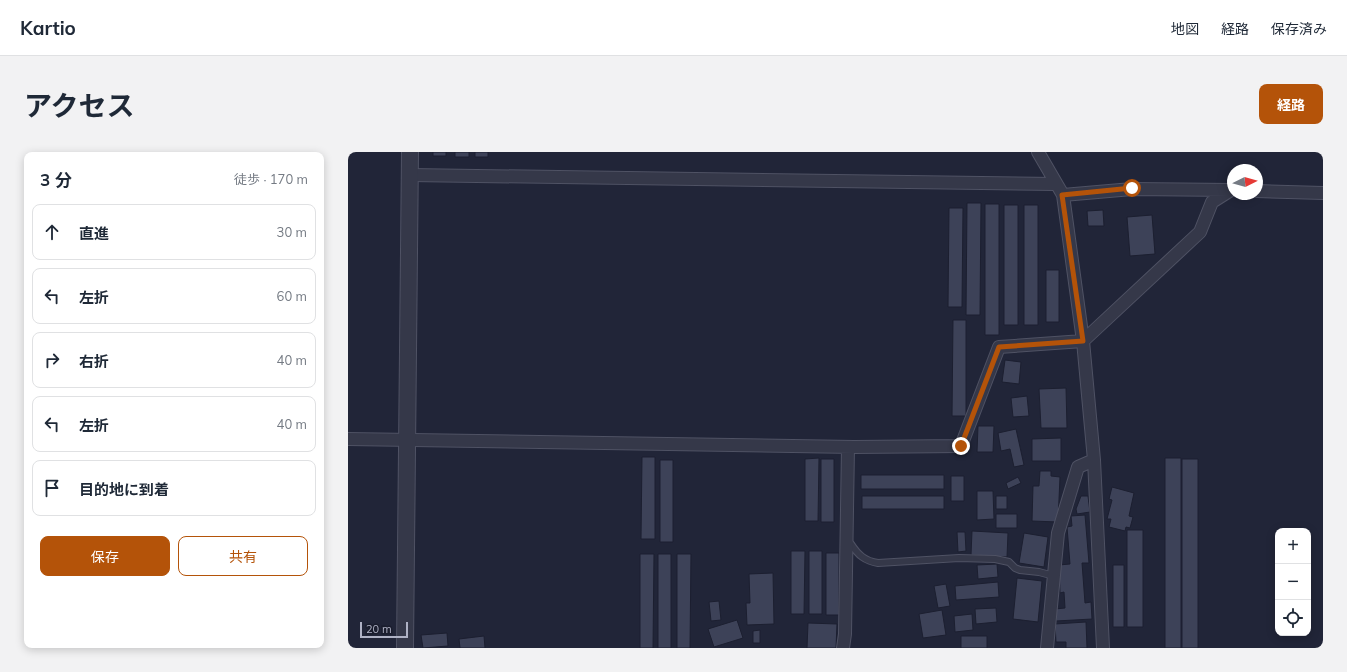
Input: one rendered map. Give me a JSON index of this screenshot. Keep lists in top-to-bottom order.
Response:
{
  "scale_bar": "20 m",
  "north": "right",
  "page": {
    "header": "Kartio",
    "nav": ["地図", "経路", "保存済み"],
    "title": "アクセス",
    "buttons": [
      "経路",
      ["保存", "共有"]
    ],
    "heading": ["3 分", "徒歩 · 170 m"],
    "list": [
      ["直進", "30 m"],
      ["左折", "60 m"],
      ["右折", "40 m"],
      ["左折", "40 m"],
      "目的地に到着"
    ],
    "map_buttons": ["+", "−"],
    "scale": "20 m"
  }
}
